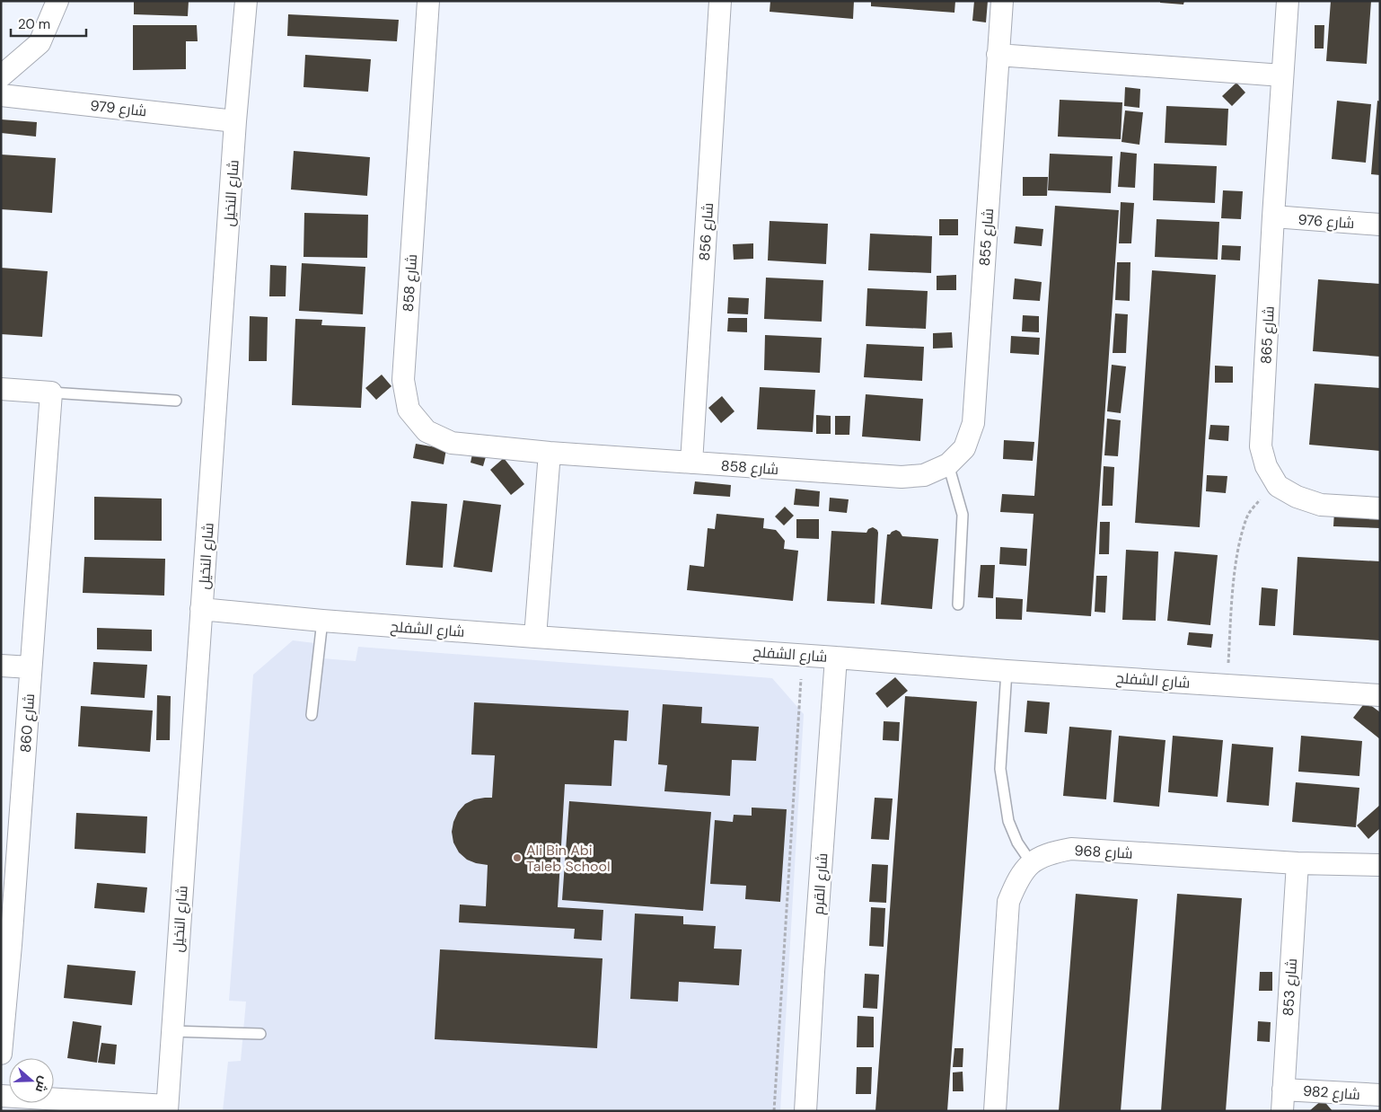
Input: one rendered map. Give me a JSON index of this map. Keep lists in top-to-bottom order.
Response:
{
  "streets": {
    "street": [
      "شارع 979",
      "شارع النخيل",
      "شارع 976",
      "شارع 856",
      "شارع 855",
      "شارع 858",
      "شارع 865",
      "شارع الشفلح",
      "شارع 860",
      "شارع 968",
      "شارع القرم",
      "شارع 853",
      "شارع 982"
    ]
  },
  "crossings": [
    ["شارع 979", "شارع النخيل"],
    ["شارع النخيل", "شارع الشفلح"],
    ["شارع 976", "شارع 865"],
    ["شارع 856", "شارع 858"],
    ["شارع 855", "شارع 858"],
    ["شارع الشفلح", "شارع القرم"],
    ["شارع 968", "شارع 853"],
    ["شارع 853", "شارع 982"]
  ],
  "places": ["Ali Bin Abi Taleb School"],
  "scale_bar": "20 m",
  "north": "right"
}
